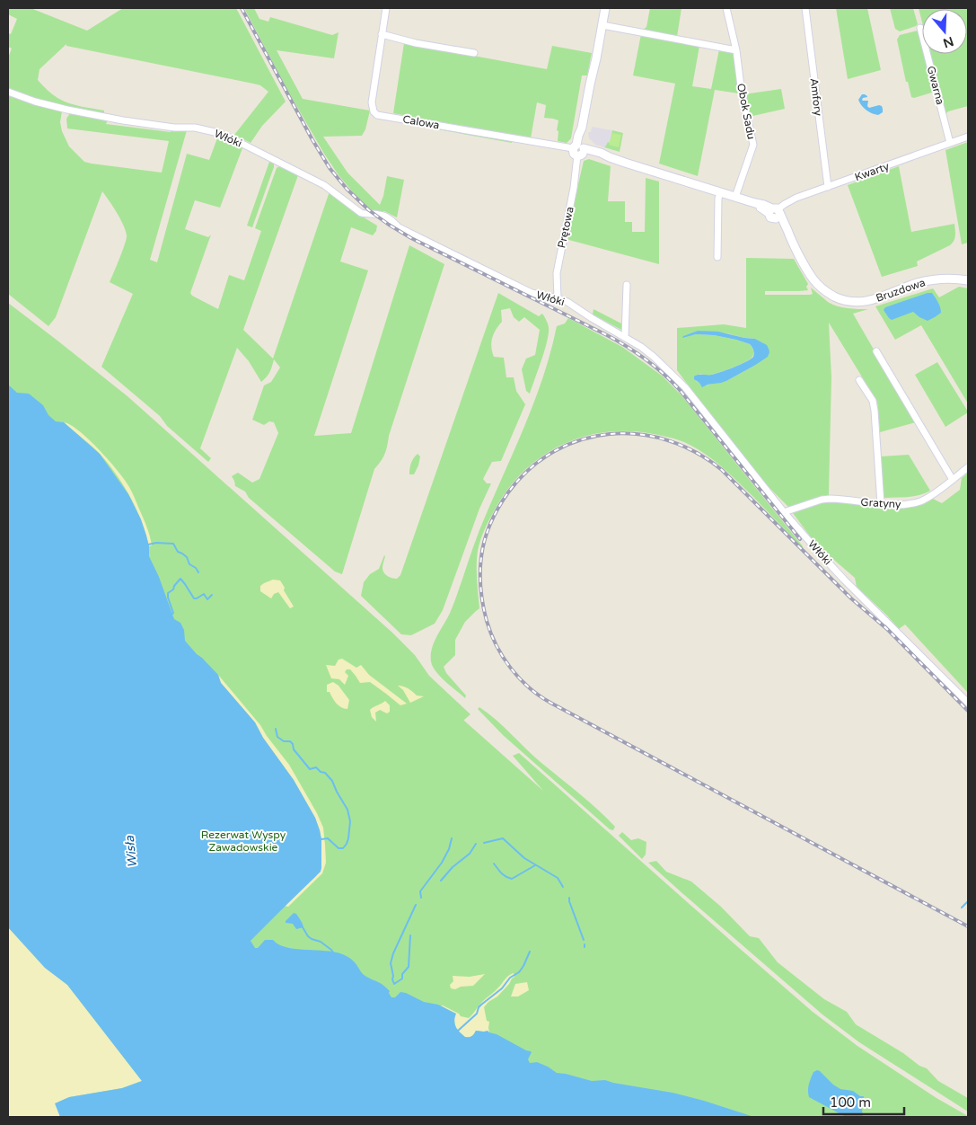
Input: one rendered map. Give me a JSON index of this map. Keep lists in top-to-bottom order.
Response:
{
  "streets": {
    "street": [
      "Gwarna",
      "Amfory",
      "Obok Sadu",
      "Calowa",
      "Włóki",
      "Kwarty",
      "Prętowa",
      "Bruzdowa",
      "Gratyny"
    ]
  },
  "crossings": [
    ["Gwarna", "Kwarty"],
    ["Amfory", "Kwarty"],
    ["Obok Sadu", "Bruzdowa"],
    ["Calowa", "Prętowa"],
    ["Calowa", "Bruzdowa"],
    ["Włóki", "Prętowa"],
    ["Włóki", "Gratyny"],
    ["Kwarty", "Bruzdowa"],
    ["Prętowa", "Bruzdowa"]
  ],
  "water": ["Wisła"],
  "parks": ["Rezerwat Wyspy Zawadowskie"],
  "scale_bar": "100 m",
  "north": "bottom"
}
